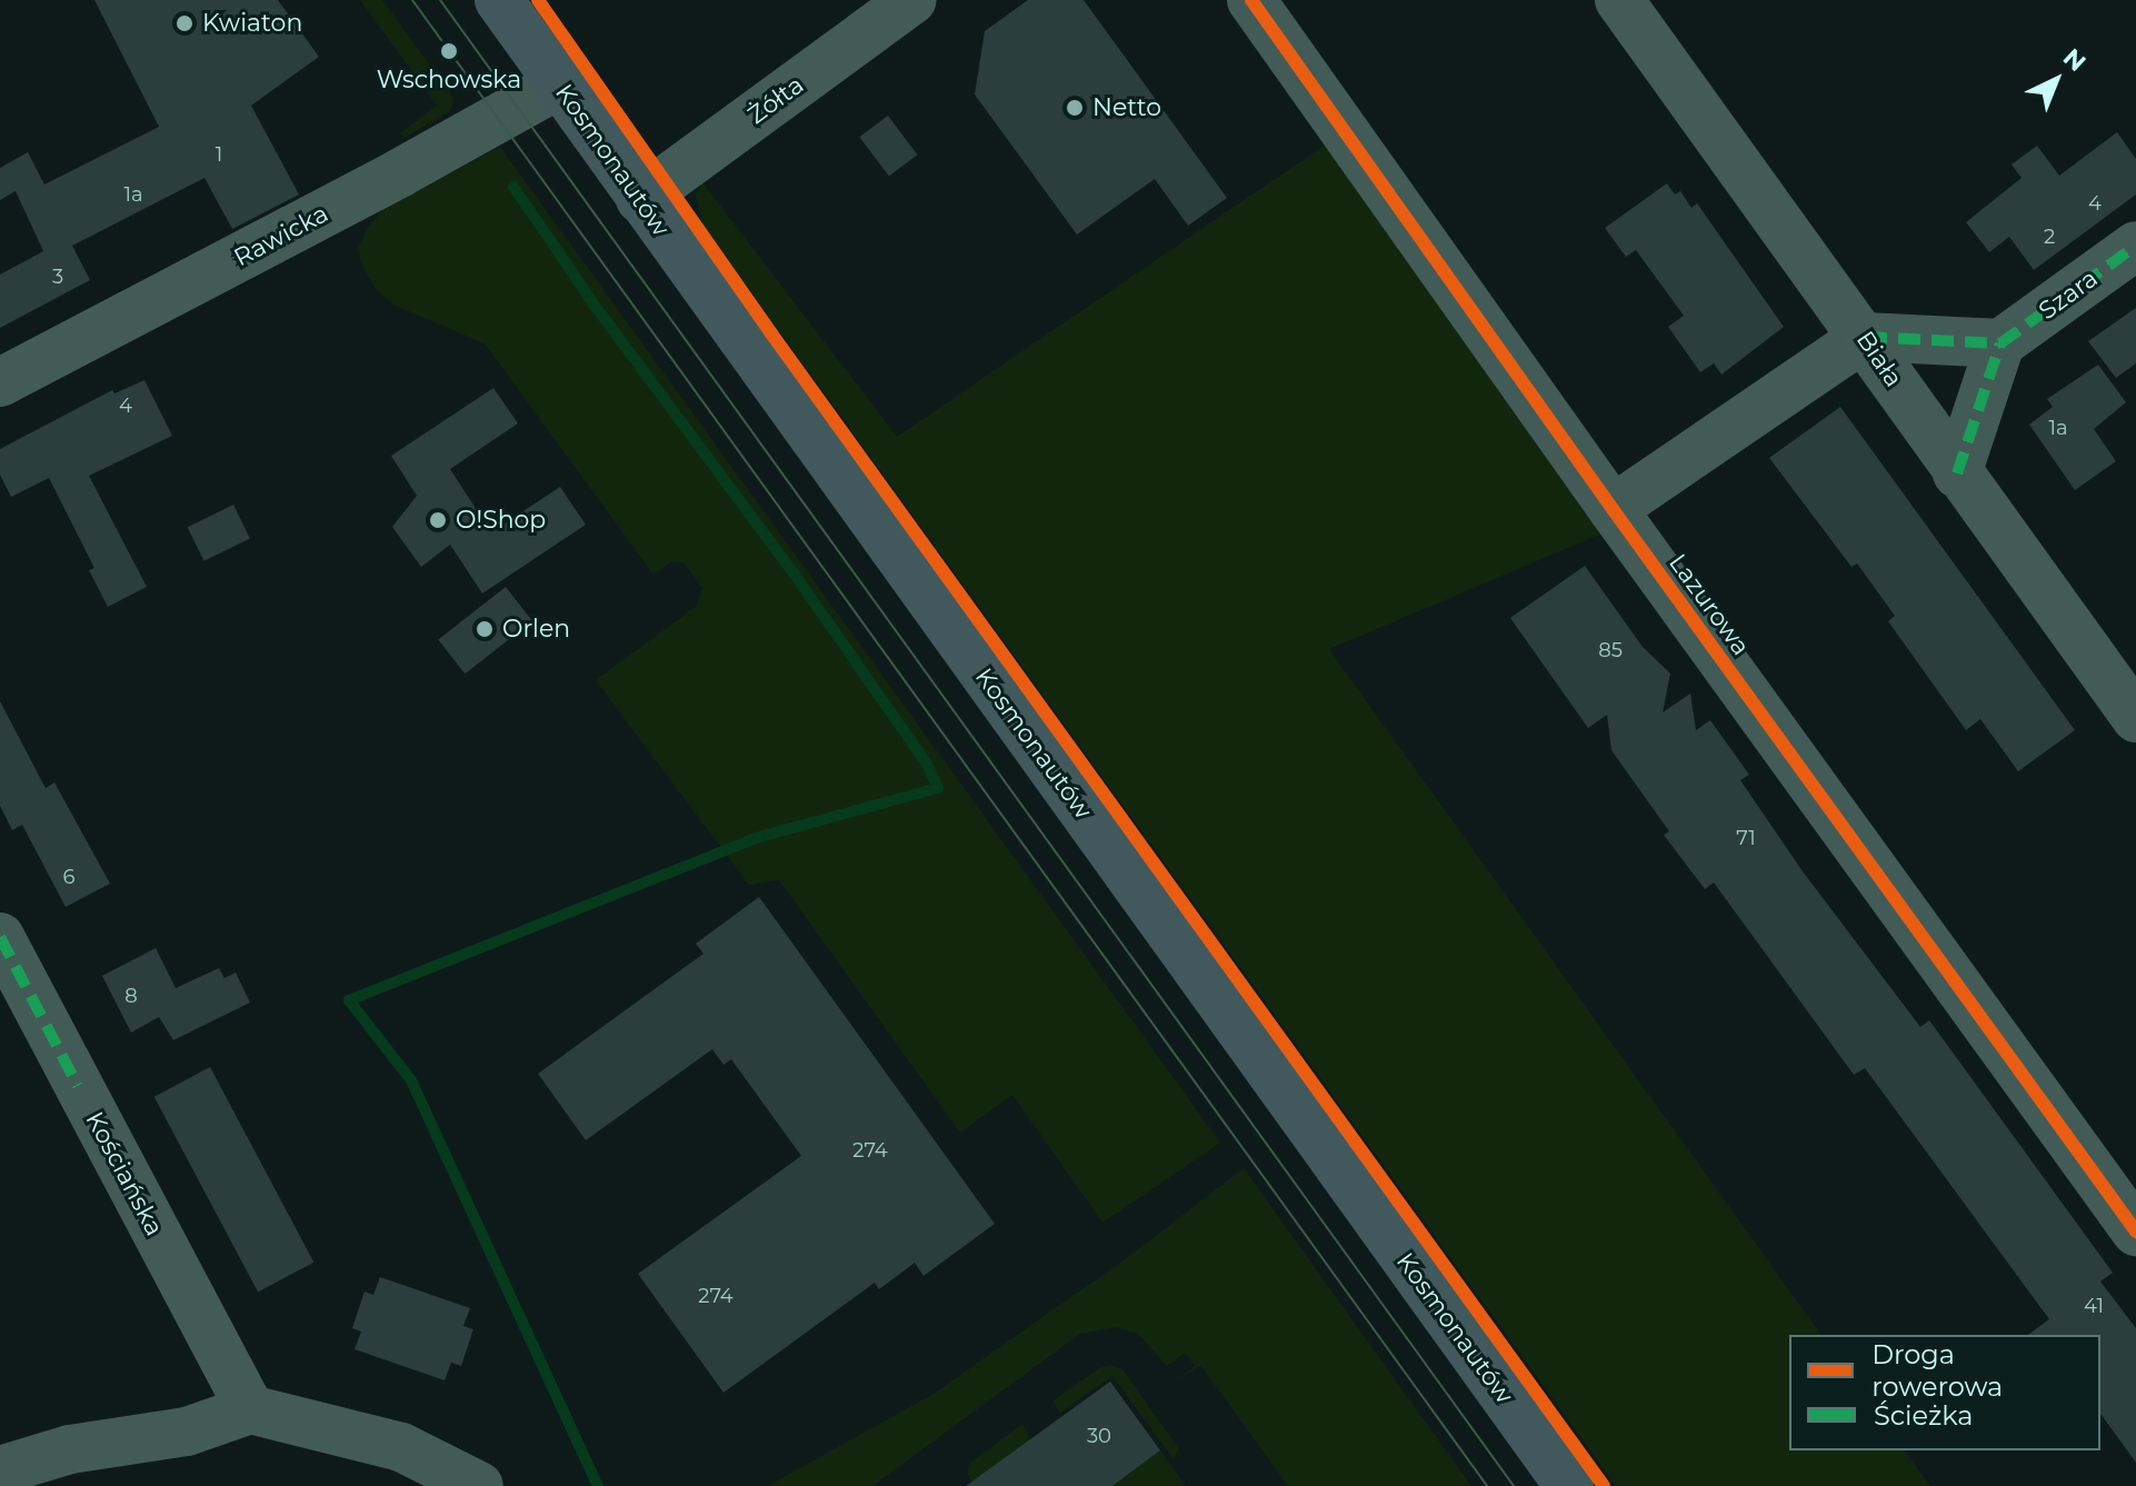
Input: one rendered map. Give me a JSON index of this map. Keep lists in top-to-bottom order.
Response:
{
  "streets": {
    "main road": ["Kosmonautów"],
    "street": [
      "Żółta",
      "Rawicka",
      "Szara",
      "Biała",
      "Lazurowa",
      "Kościańska"
    ]
  },
  "crossings": [
    ["Żółta", "Kosmonautów"],
    ["Kosmonautów", "Rawicka"]
  ],
  "places": [
    "Kwiaton",
    "Wschowska",
    "Netto",
    "O!Shop",
    "Orlen"
  ],
  "house_numbers": [
    "1",
    "1a",
    "4",
    "2",
    "3",
    "4",
    "1a",
    "85",
    "71",
    "6",
    "8",
    "274",
    "274",
    "41",
    "30"
  ],
  "legend": ["Droga rowerowa", "Ścieżka"],
  "north": "top right"
}
